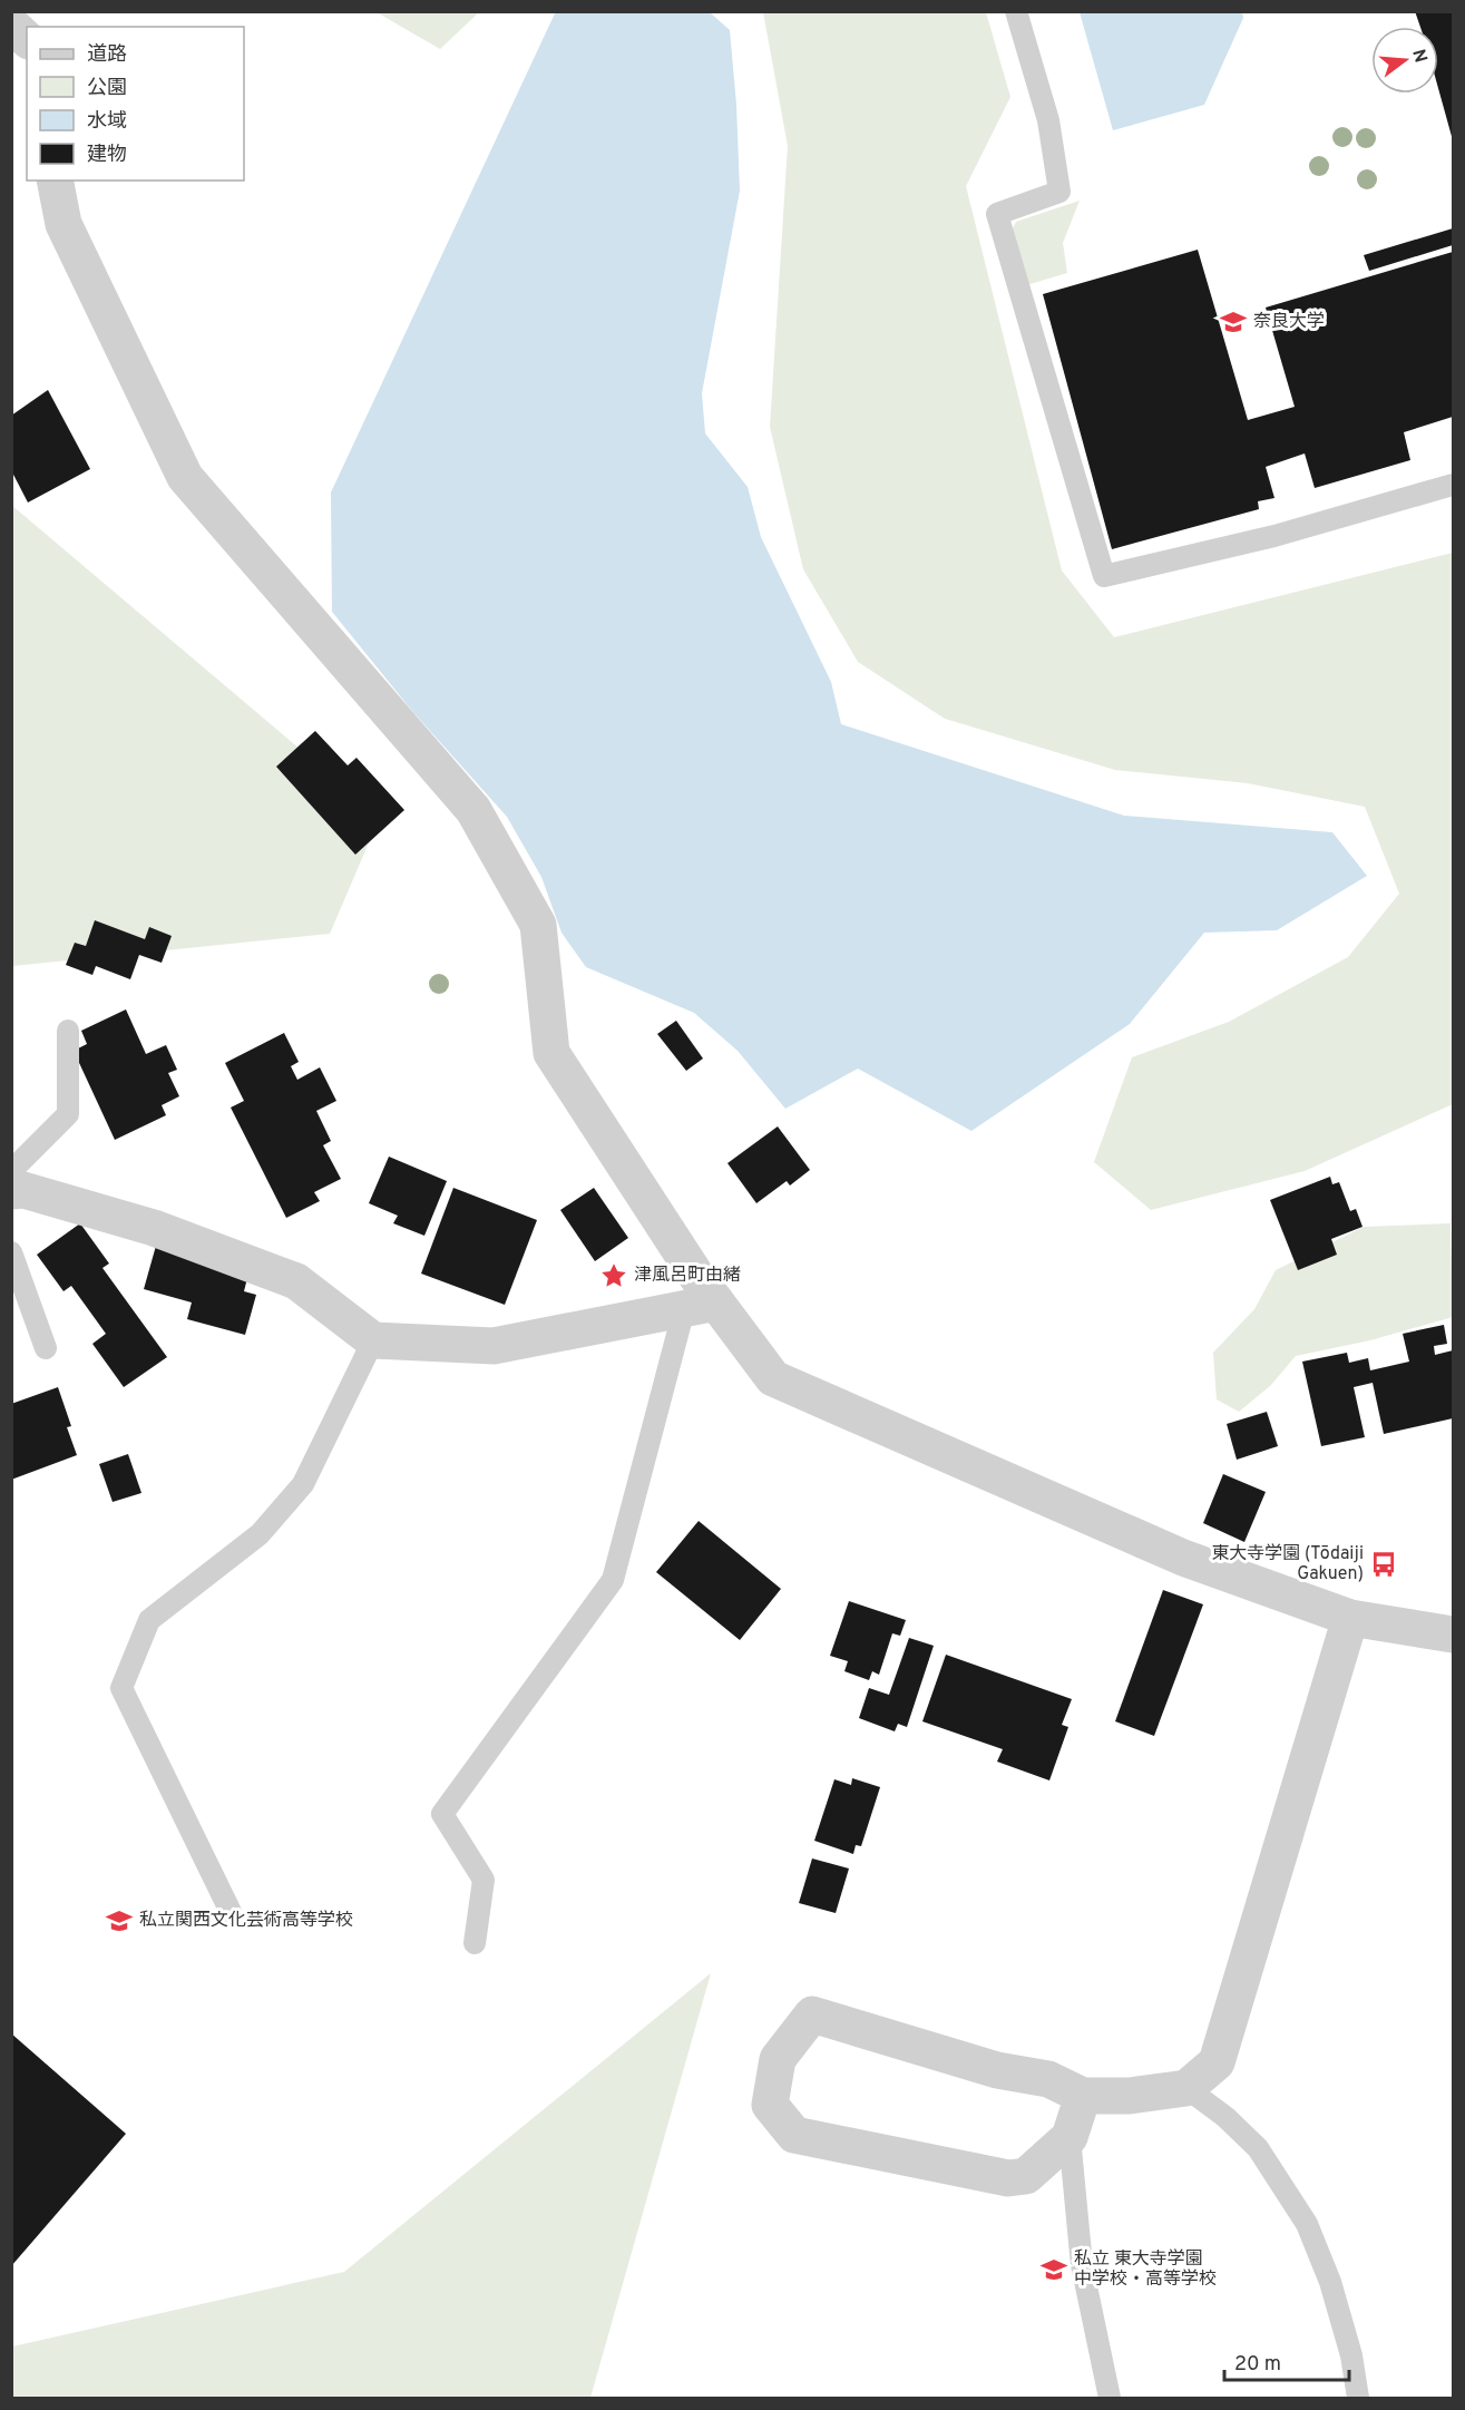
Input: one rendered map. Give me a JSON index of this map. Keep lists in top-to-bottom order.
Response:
{
  "places": {
    "school or university": ["奈良大学", "私立関西文化芸術高等学校", "私立 東大寺学園 中学校・高等学校"],
    "place": ["津風呂町由緒"],
    "bus stop": ["東大寺学園 (Tōdaiji Gakuen)"]
  },
  "legend": [
    "道路",
    "公園",
    "水域",
    "建物"
  ],
  "scale_bar": "20 m",
  "north": "right"
}
